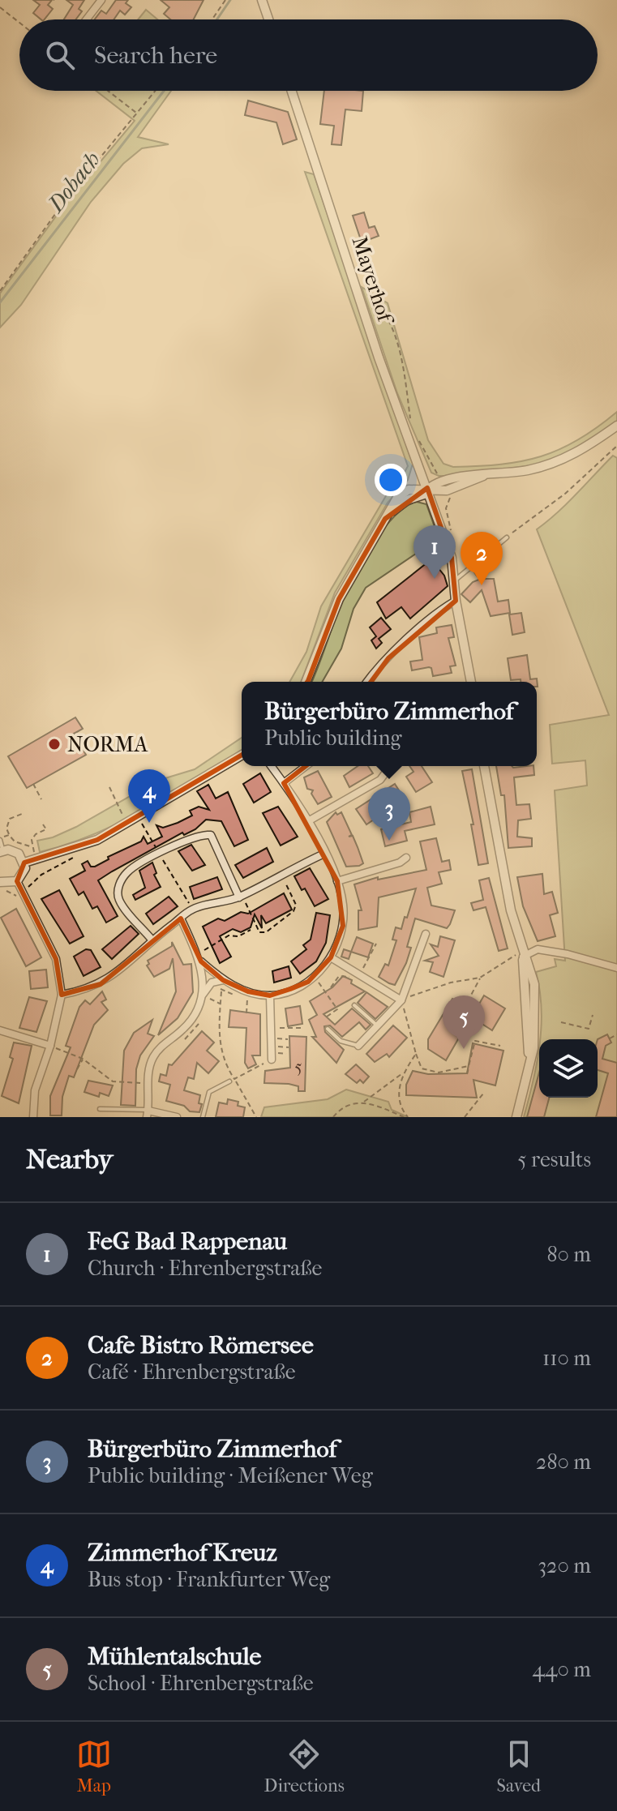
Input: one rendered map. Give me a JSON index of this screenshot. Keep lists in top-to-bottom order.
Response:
{
  "streets": {
    "street": ["Mayerhof"]
  },
  "water": ["Dobach"],
  "places": ["NORMA"],
  "house_numbers": ["5"],
  "page": {
    "search": "Search here",
    "pins": [
      "1",
      "2",
      "4",
      "3",
      "5"
    ],
    "popup": ["Bürgerbüro Zimmerhof", "Public building"],
    "heading": ["Nearby", "5 results"],
    "list": [
      {
        "mark": "1",
        "name": "FeG Bad Rappenau",
        "note": "Church · Ehrenbergstraße",
        "value": "80 m"
      },
      {
        "mark": "2",
        "name": "Cafe Bistro Römersee",
        "note": "Café · Ehrenbergstraße",
        "value": "110 m"
      },
      {
        "mark": "3",
        "name": "Bürgerbüro Zimmerhof",
        "note": "Public building · Meißener Weg",
        "value": "280 m"
      },
      {
        "mark": "4",
        "name": "Zimmerhof Kreuz",
        "note": "Bus stop · Frankfurter Weg",
        "value": "320 m"
      },
      {
        "mark": "5",
        "name": "Mühlentalschule",
        "note": "School · Ehrenbergstraße",
        "value": "440 m"
      }
    ],
    "nav": ["Map", "Directions", "Saved"]
  }
}
